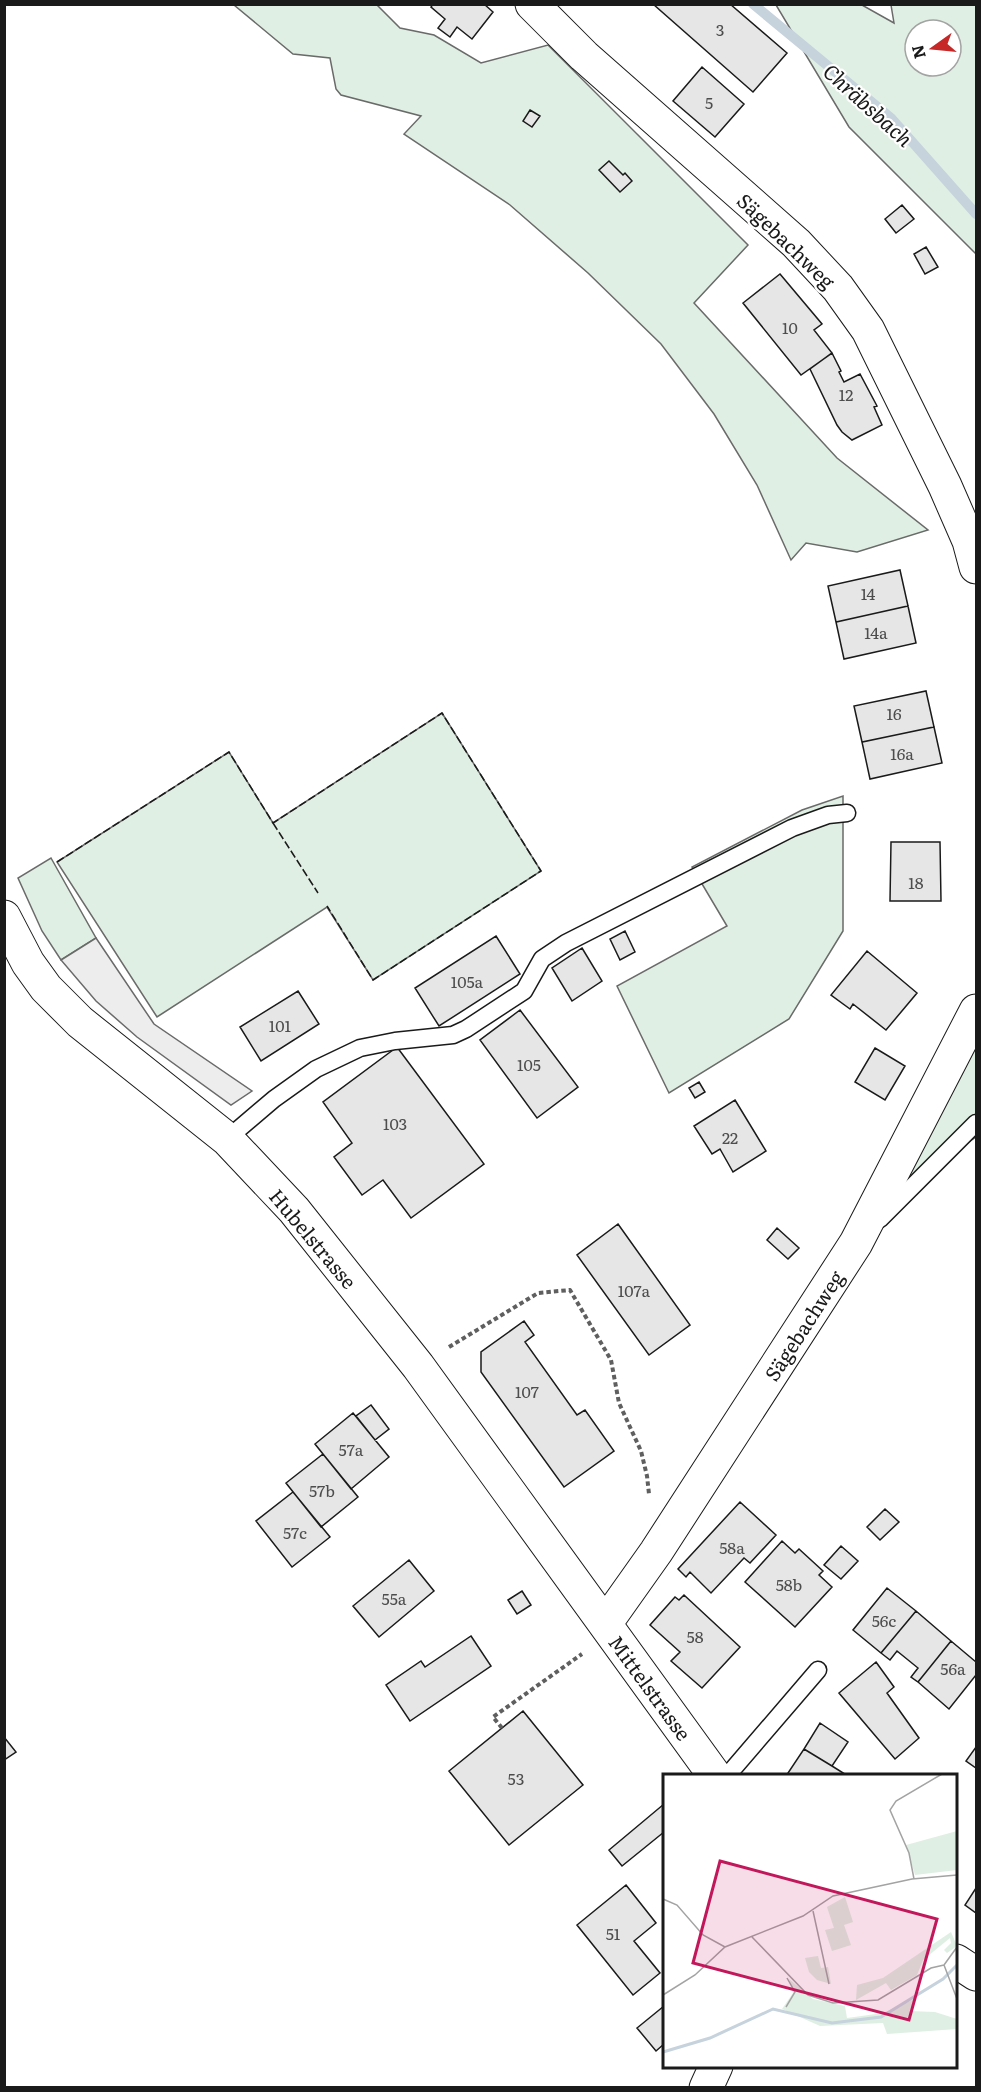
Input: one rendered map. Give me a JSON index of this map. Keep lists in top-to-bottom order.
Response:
{
  "streets": {
    "street": ["Sägebachweg", "Hubelstrasse", "Mittelstrasse"]
  },
  "crossings": [
    ["Sägebachweg", "Hubelstrasse"],
    ["Sägebachweg", "Mittelstrasse"],
    ["Hubelstrasse", "Mittelstrasse"]
  ],
  "water": ["Chräbsbach"],
  "house_numbers": [
    "3",
    "5",
    "10",
    "12",
    "14",
    "14a",
    "16",
    "16a",
    "18",
    "105a",
    "101",
    "105",
    "103",
    "22",
    "107a",
    "107",
    "57a",
    "57b",
    "57c",
    "58a",
    "58b",
    "55a",
    "56c",
    "58",
    "56a",
    "53",
    "51"
  ],
  "north": "left"
}
